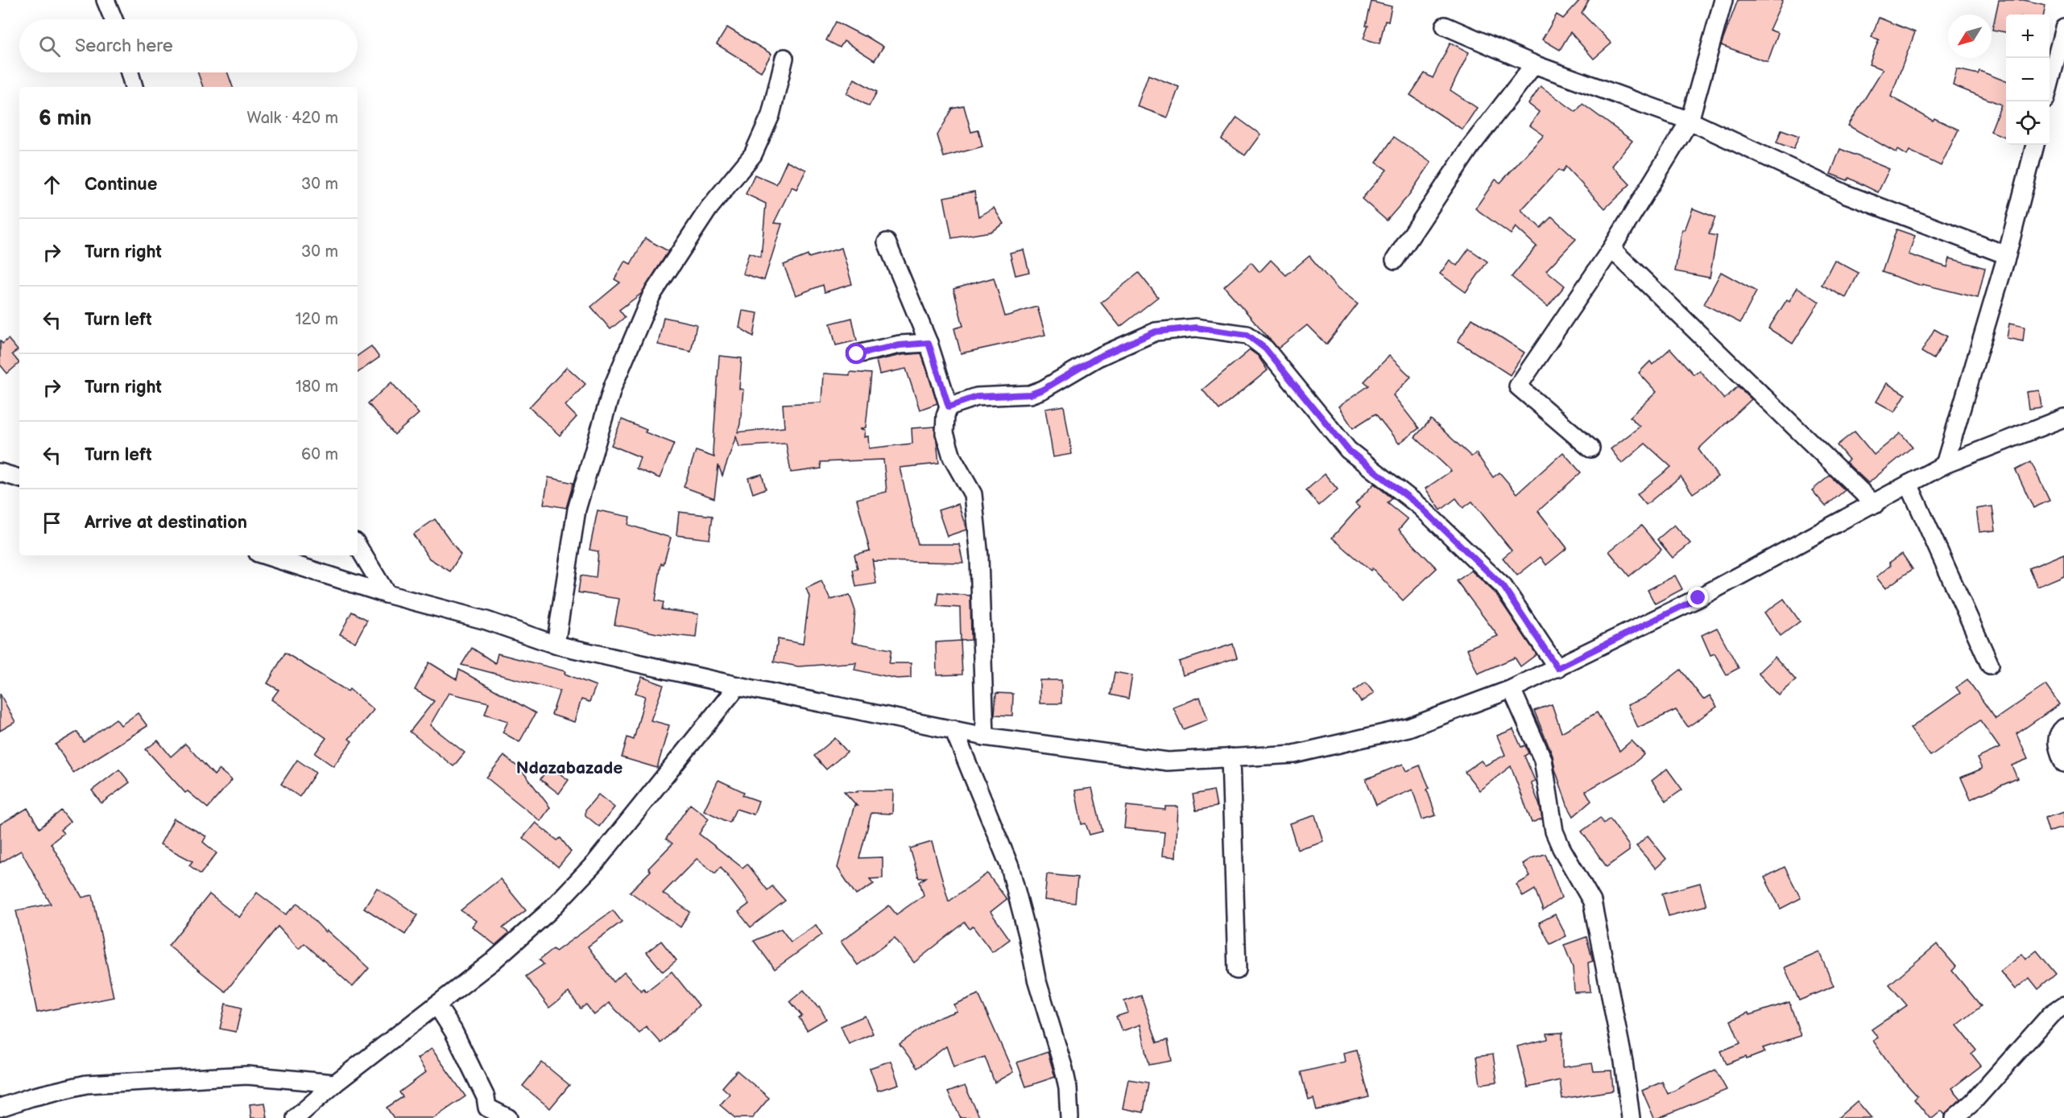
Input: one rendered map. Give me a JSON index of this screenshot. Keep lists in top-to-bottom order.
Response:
{
  "districts": ["Ndazabazade"],
  "north": "bottom left",
  "page": {
    "map_buttons": ["+", "−"],
    "search": "Search here",
    "heading": ["6 min", "Walk · 420 m"],
    "list": [
      ["Continue", "30 m"],
      ["Turn right", "30 m"],
      ["Turn left", "120 m"],
      ["Turn right", "180 m"],
      ["Turn left", "60 m"],
      "Arrive at destination"
    ]
  }
}
